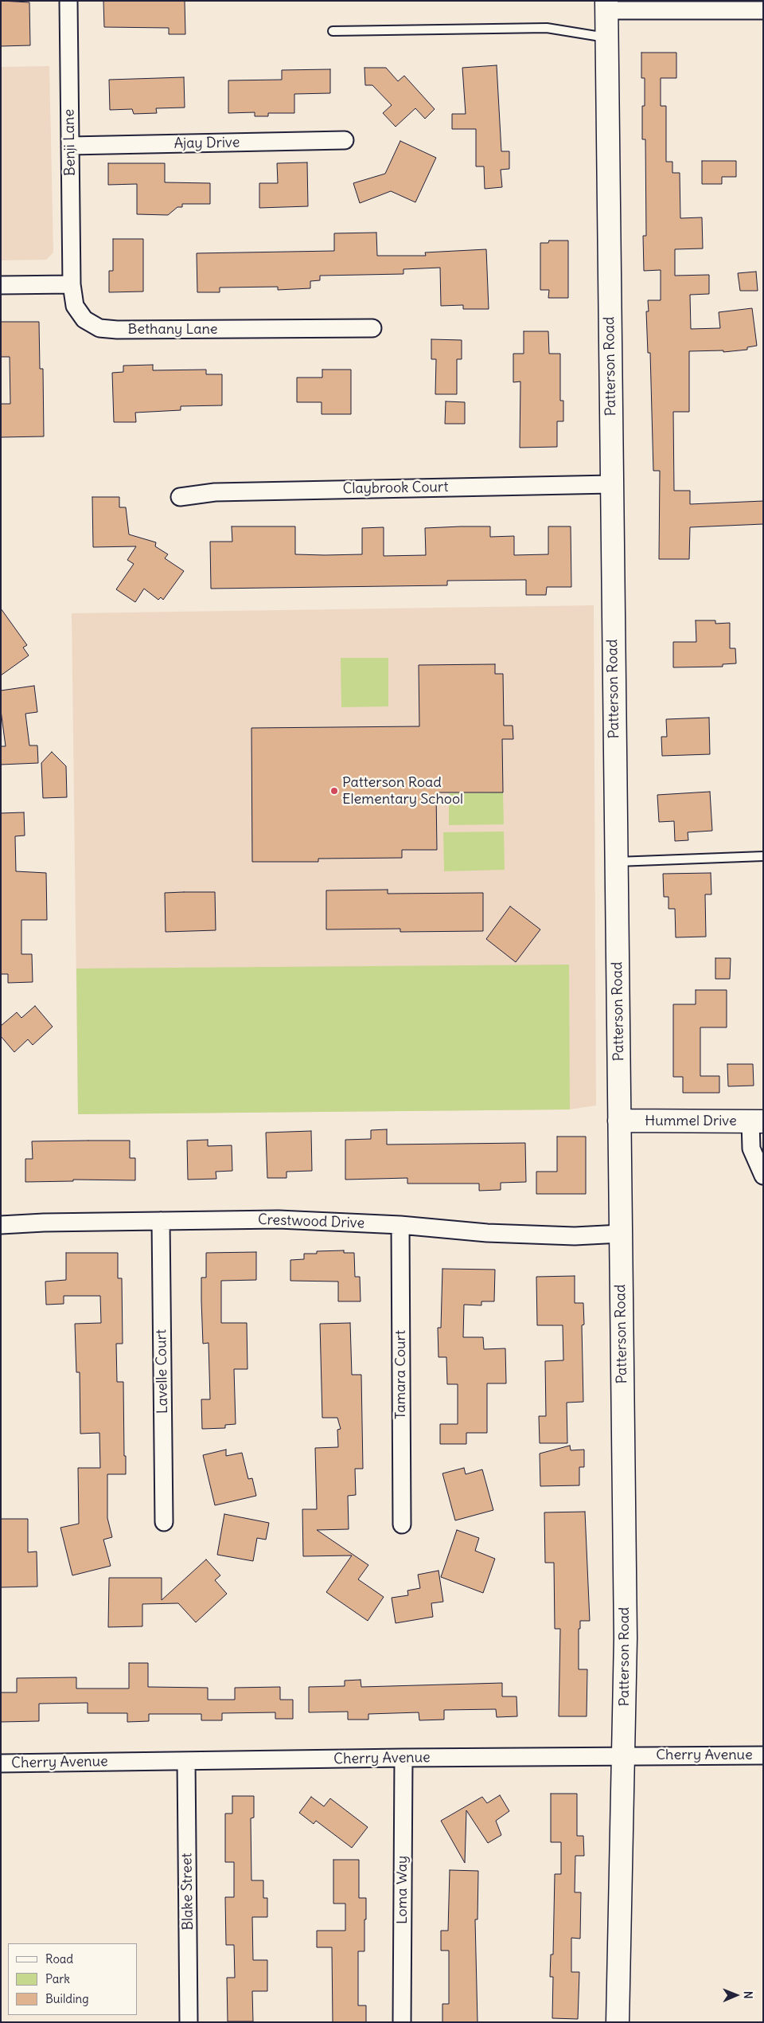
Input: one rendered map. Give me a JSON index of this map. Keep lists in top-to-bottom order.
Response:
{
  "streets": {
    "street": [
      "Benji Lane",
      "Ajay Drive",
      "Bethany Lane",
      "Patterson Road",
      "Claybrook Court",
      "Hummel Drive",
      "Crestwood Drive",
      "Lavelle Court",
      "Tamara Court",
      "Cherry Avenue",
      "Loma Way",
      "Blake Street"
    ]
  },
  "crossings": [
    ["Benji Lane", "Ajay Drive"],
    ["Benji Lane", "Bethany Lane"],
    ["Patterson Road", "Claybrook Court"],
    ["Patterson Road", "Hummel Drive"],
    ["Patterson Road", "Crestwood Drive"],
    ["Patterson Road", "Cherry Avenue"],
    ["Crestwood Drive", "Lavelle Court"],
    ["Crestwood Drive", "Tamara Court"],
    ["Cherry Avenue", "Loma Way"],
    ["Cherry Avenue", "Blake Street"]
  ],
  "places": ["Patterson Road Elementary School"],
  "legend": ["Road", "Park", "Building"],
  "north": "right"
}
